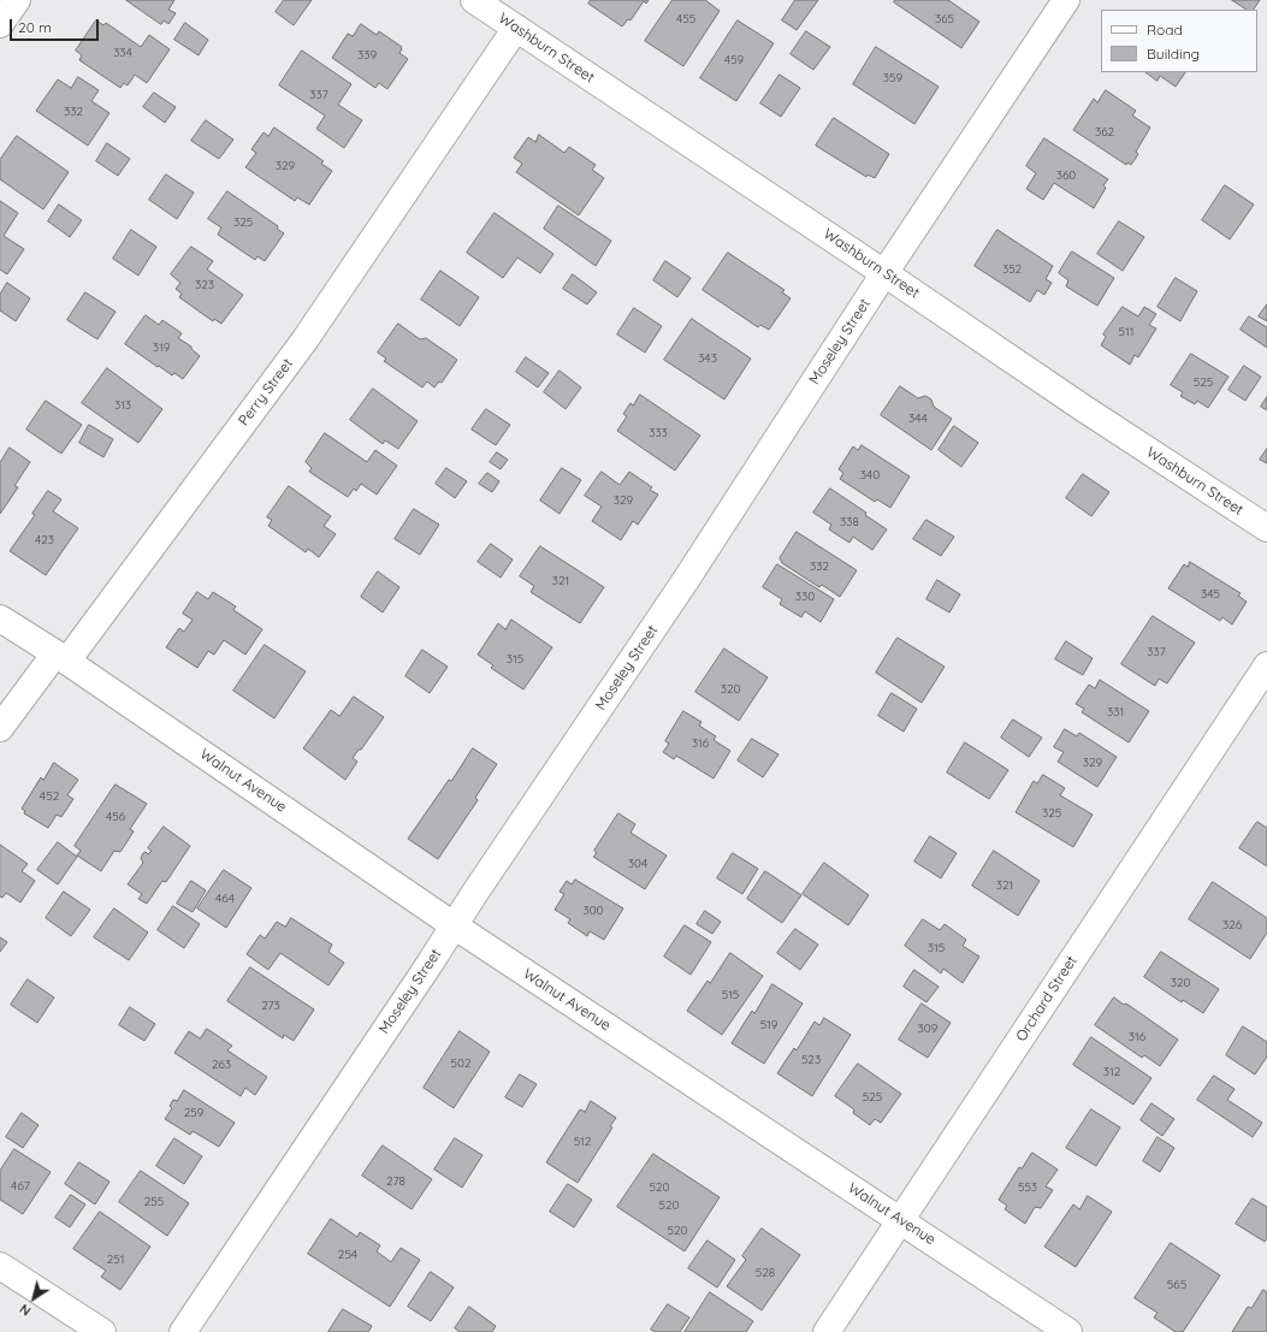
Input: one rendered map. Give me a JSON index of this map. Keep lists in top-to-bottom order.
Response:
{
  "streets": {
    "street": [
      "Washburn Street",
      "Moseley Street",
      "Perry Street",
      "Walnut Avenue",
      "Orchard Street"
    ]
  },
  "crossings": [
    ["Washburn Street", "Moseley Street"],
    ["Washburn Street", "Perry Street"],
    ["Moseley Street", "Walnut Avenue"],
    ["Perry Street", "Walnut Avenue"],
    ["Walnut Avenue", "Orchard Street"]
  ],
  "house_numbers": [
    "455",
    "365",
    "334",
    "339",
    "459",
    "359",
    "337",
    "332",
    "362",
    "329",
    "360",
    "325",
    "352",
    "323",
    "511",
    "319",
    "343",
    "525",
    "313",
    "344",
    "333",
    "340",
    "329",
    "338",
    "423",
    "332",
    "321",
    "345",
    "330",
    "337",
    "315",
    "320",
    "331",
    "316",
    "329",
    "452",
    "325",
    "456",
    "304",
    "321",
    "464",
    "300",
    "326",
    "315",
    "320",
    "515",
    "273",
    "519",
    "309",
    "316",
    "523",
    "502",
    "263",
    "312",
    "525",
    "259",
    "512",
    "278",
    "467",
    "520",
    "553",
    "255",
    "520",
    "520",
    "254",
    "251",
    "528",
    "565"
  ],
  "legend": ["Road", "Building"],
  "scale_bar": "20 m",
  "north": "bottom left"
}
